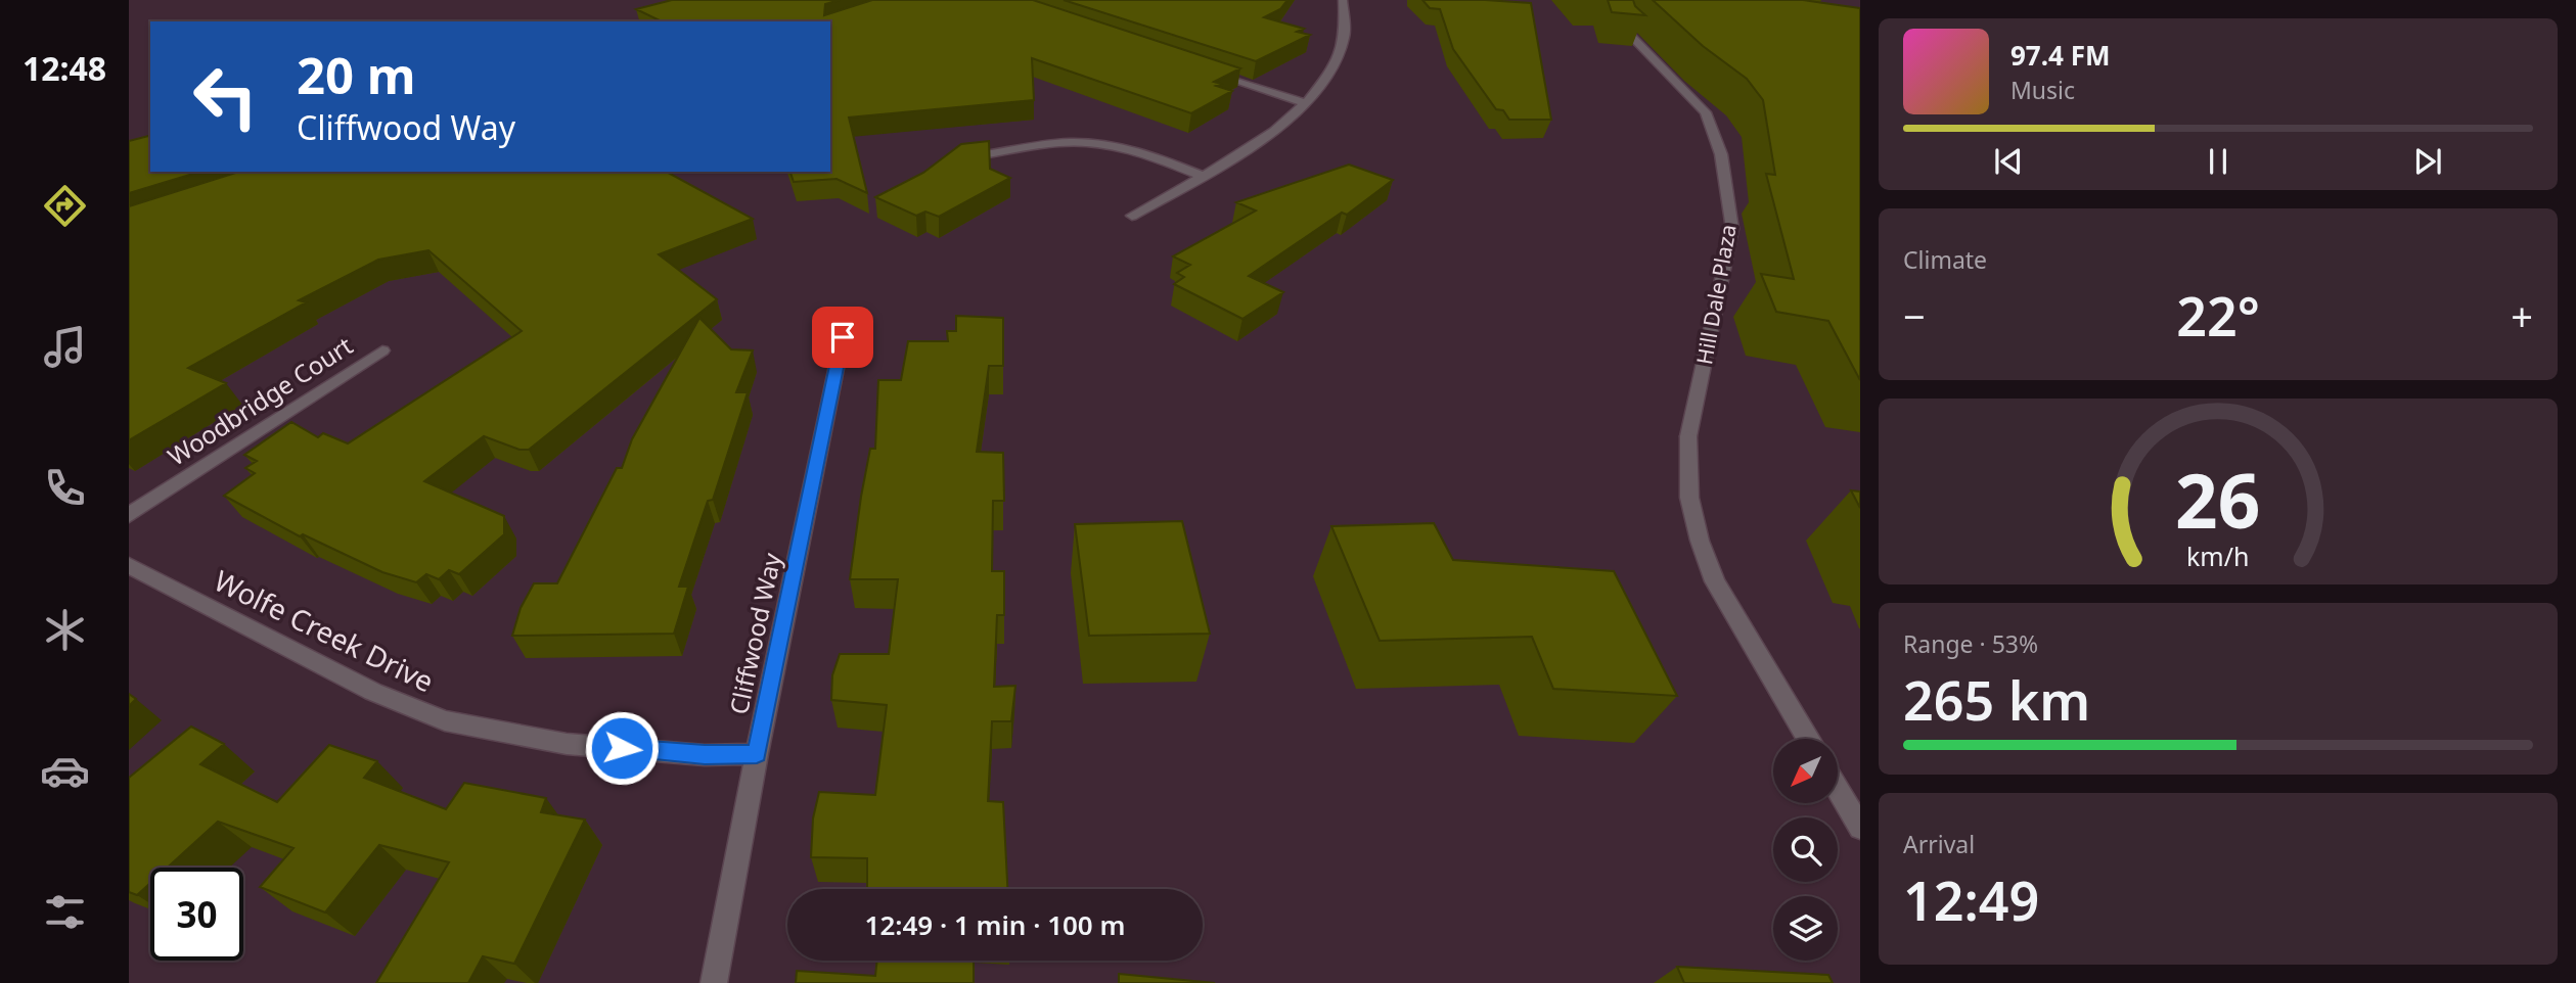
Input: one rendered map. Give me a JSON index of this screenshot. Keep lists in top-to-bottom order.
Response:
{
  "streets": {
    "street": [
      "Hill Dale Plaza",
      "Woodbridge Court",
      "Wolfe Creek Drive",
      "Cliffwood Way"
    ]
  },
  "crossings": [
    ["Wolfe Creek Drive", "Cliffwood Way"]
  ],
  "north": "bottom left",
  "page": {
    "tabs": "12:48",
    "turn": ["20 m", "Cliffwood Way"],
    "song": ["97.4 FM", "Music"],
    "tile": [
      "Climate",
      ["Range · 53%", "265 km"],
      ["Arrival", "12:49"]
    ],
    "heat": ["−", "22°", "+"],
    "limit": "30",
    "trip": "12:49 · 1 min · 100 m",
    "gauge": ["26", "km/h"]
  }
}
